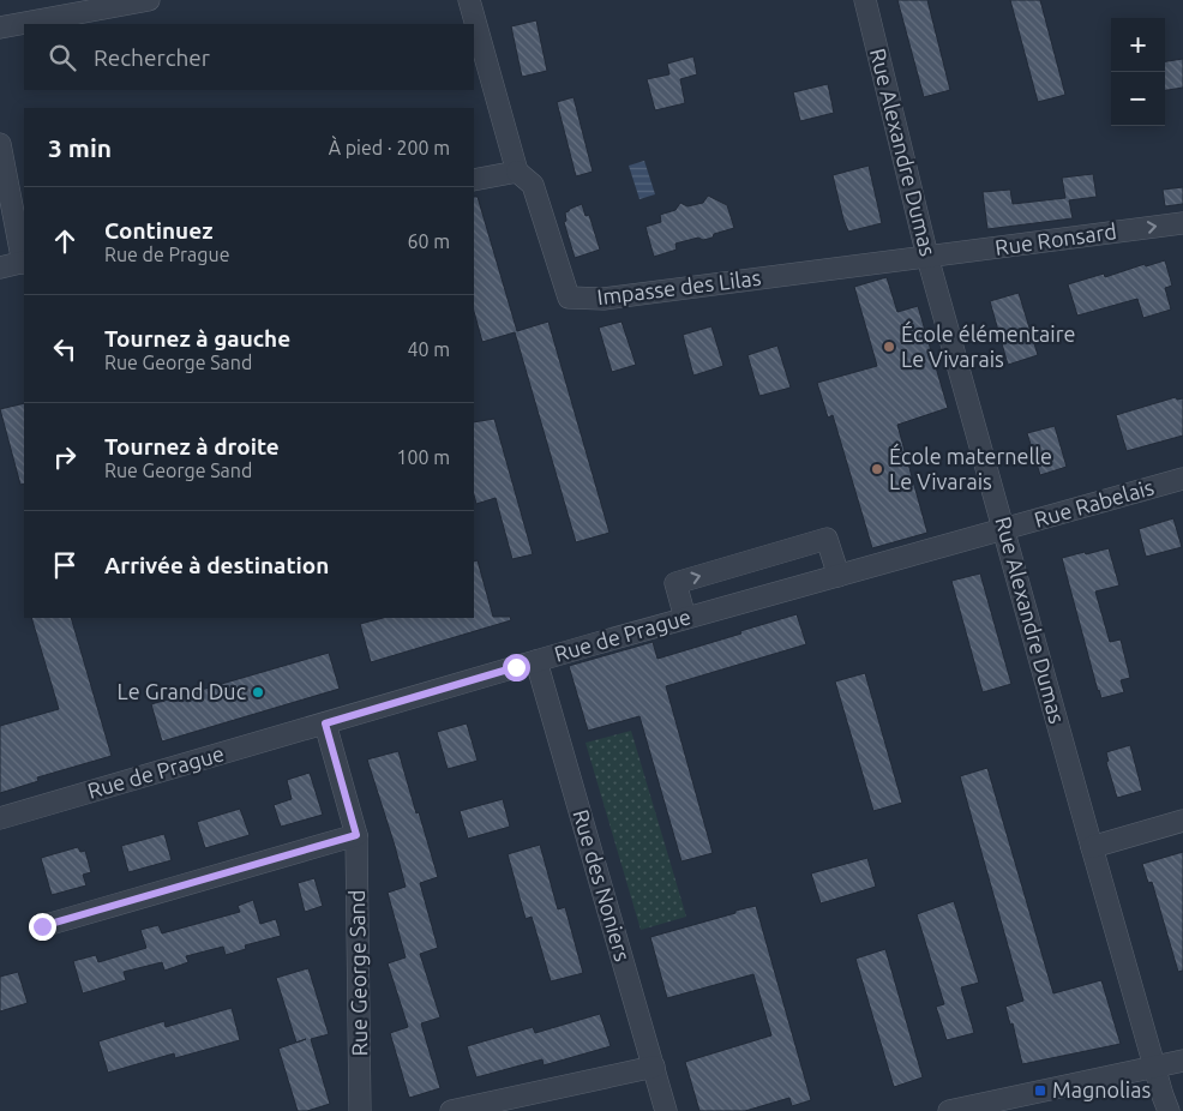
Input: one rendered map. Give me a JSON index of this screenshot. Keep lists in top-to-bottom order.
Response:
{
  "streets": {
    "street": [
      "Rue Alexandre Dumas",
      "Rue Ronsard",
      "Impasse des Lilas",
      "Rue Rabelais",
      "Rue de Prague",
      "Rue des Noniers",
      "Rue George Sand"
    ]
  },
  "crossings": [
    ["Rue Alexandre Dumas", "Rue Ronsard"],
    ["Rue Alexandre Dumas", "Impasse des Lilas"],
    ["Rue Alexandre Dumas", "Rue Rabelais"],
    ["Rue Alexandre Dumas", "Rue de Prague"],
    ["Rue Ronsard", "Impasse des Lilas"],
    ["Rue Rabelais", "Rue de Prague"],
    ["Rue de Prague", "Rue des Noniers"],
    ["Rue de Prague", "Rue George Sand"]
  ],
  "one_way": ["Rue Ronsard"],
  "places": {
    "other": ["École élémentaire Le Vivarais", "École maternelle Le Vivarais", "Le Grand Duc"],
    "transit": ["Magnolias"]
  },
  "page": {
    "map_buttons": ["+", "−"],
    "search": "Rechercher",
    "heading": ["3 min", "À pied · 200 m"],
    "list": [
      ["Continuez", "Rue de Prague", "60 m"],
      ["Tournez à gauche", "Rue George Sand", "40 m"],
      ["Tournez à droite", "Rue George Sand", "100 m"],
      "Arrivée à destination"
    ]
  }
}
